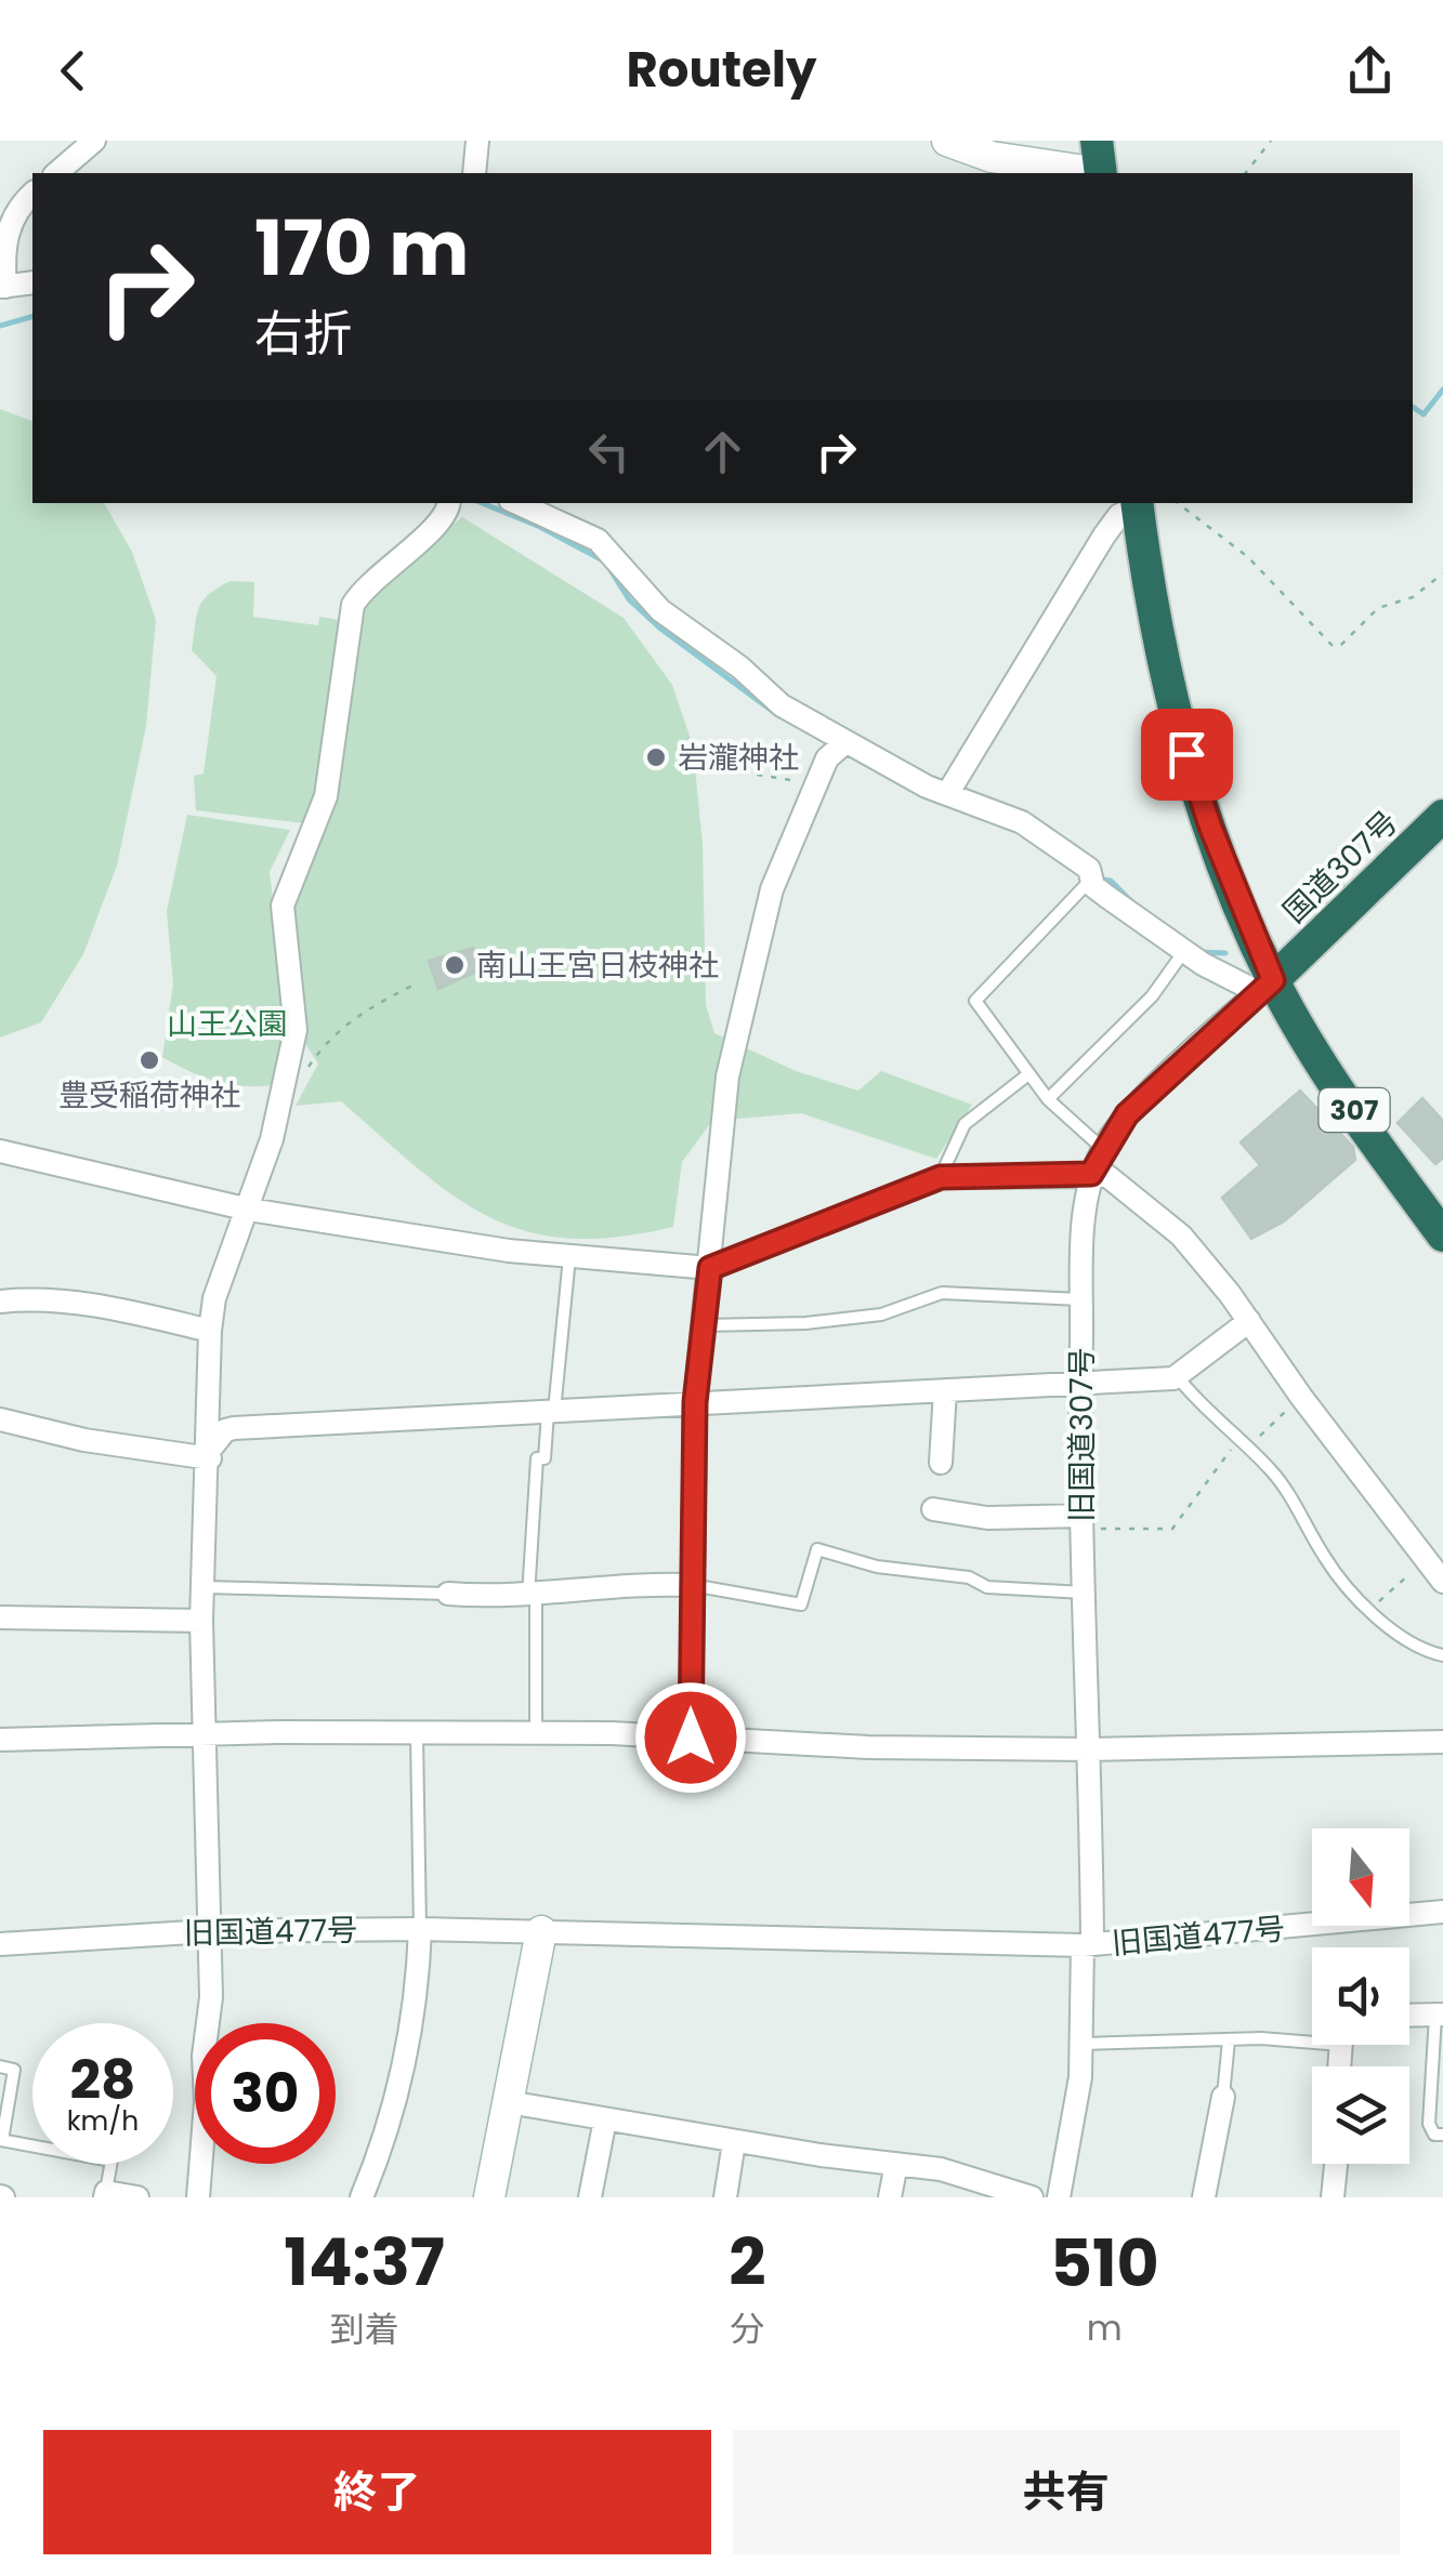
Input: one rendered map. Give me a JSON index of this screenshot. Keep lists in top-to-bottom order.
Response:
{
  "streets": {
    "highway": ["国道307号", "307"],
    "street": ["旧国道307号", "旧国道477号"]
  },
  "crossings": [
    ["国道307号", "307"],
    ["国道307号", "旧国道307号"],
    ["307", "旧国道307号"],
    ["旧国道307号", "旧国道477号"]
  ],
  "parks": ["山王公園"],
  "places": ["岩瀧神社", "南山王宮日枝神社", "豊受稲荷神社"],
  "north": "bottom",
  "page": {
    "header": "Routely",
    "turn": ["170 m", "右折"],
    "speed": "28 km/h",
    "limit": "30",
    "eta": [
      "14:37",
      "到着",
      "2",
      "分",
      "510",
      "m"
    ],
    "buttons": ["終了", "共有"]
  }
}
